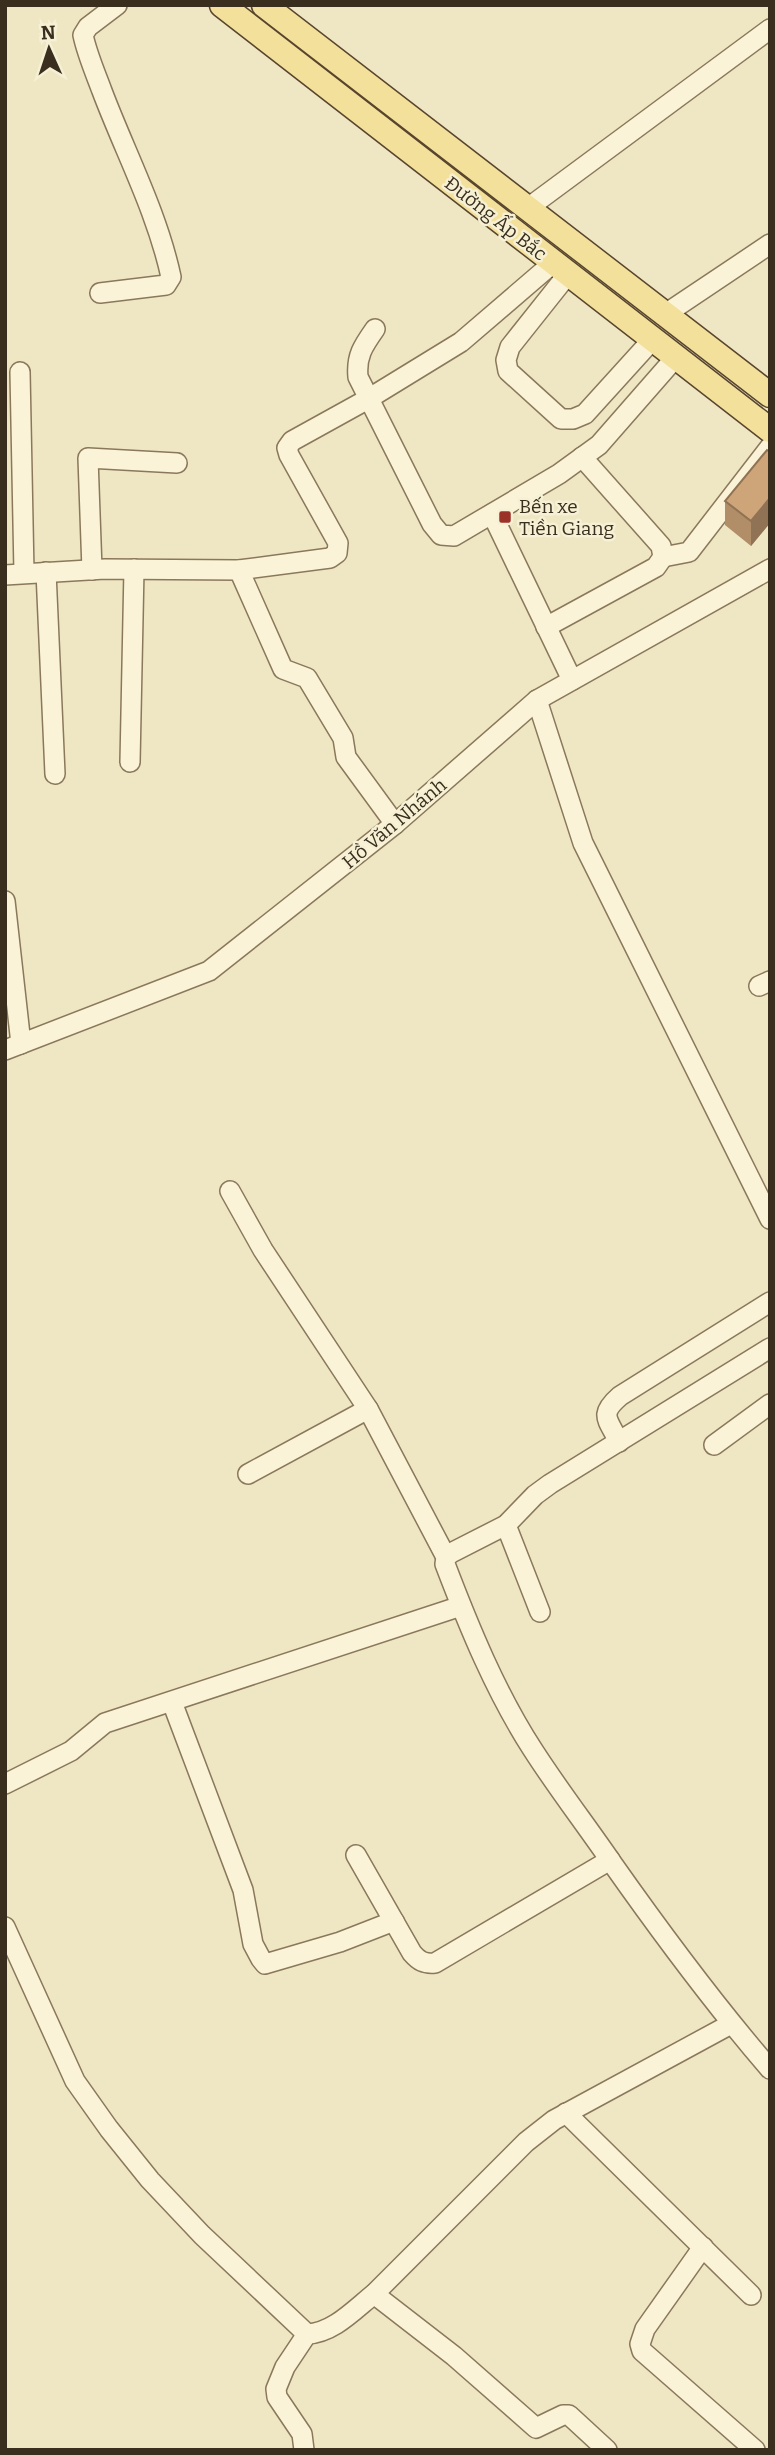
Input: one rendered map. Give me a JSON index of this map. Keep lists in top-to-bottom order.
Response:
{
  "streets": {
    "main road": ["Đường Ấp Bắc"],
    "street": ["Hồ Văn Nhánh"]
  },
  "places": {
    "transit": ["Bến xe Tiền Giang"]
  },
  "north": "top"
}
